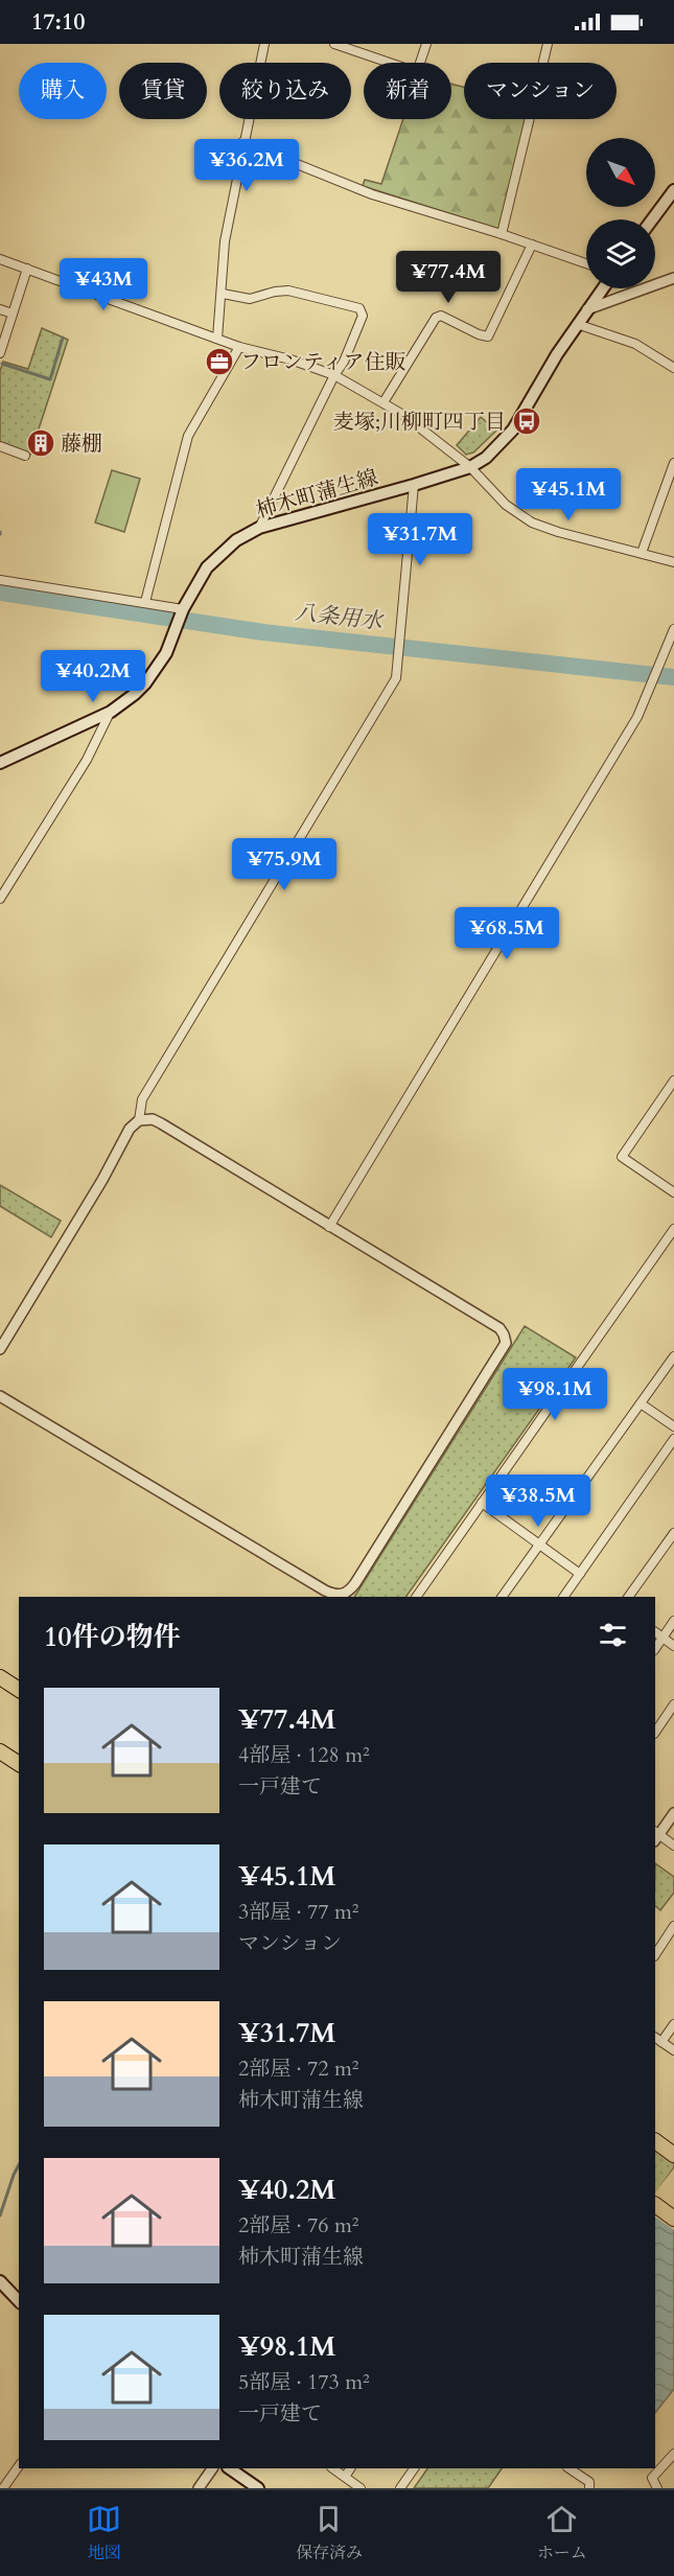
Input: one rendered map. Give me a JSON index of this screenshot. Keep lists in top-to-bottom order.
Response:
{
  "streets": {
    "main road": ["柿木町蒲生線"]
  },
  "water": ["八条用水"],
  "places": {
    "office": ["フロンティア住販"],
    "bus stop": ["麦塚;川柳町四丁目"],
    "building": ["藤棚"]
  },
  "north": "bottom right",
  "page": {
    "status": "17:10",
    "chip": [
      "購入",
      "賃貸",
      "絞り込み",
      "新着",
      "マンション"
    ],
    "price": [
      "¥36.2M",
      "¥77.4M",
      "¥43M",
      "¥45.1M",
      "¥31.7M",
      "¥40.2M",
      "¥75.9M",
      "¥68.5M",
      "¥98.1M",
      "¥38.5M"
    ],
    "heading": "10件の物件",
    "list": [
      {
        "name": "¥77.4M",
        "note": "4部屋 · 128 m² · 一戸建て"
      },
      {
        "name": "¥45.1M",
        "note": "3部屋 · 77 m² · マンション"
      },
      {
        "name": "¥31.7M",
        "note": "2部屋 · 72 m² · 柿木町蒲生線"
      },
      {
        "name": "¥40.2M",
        "note": "2部屋 · 76 m² · 柿木町蒲生線"
      },
      {
        "name": "¥98.1M",
        "note": "5部屋 · 173 m² · 一戸建て"
      }
    ],
    "tabs": ["地図", "保存済み", "ホーム"]
  }
}
